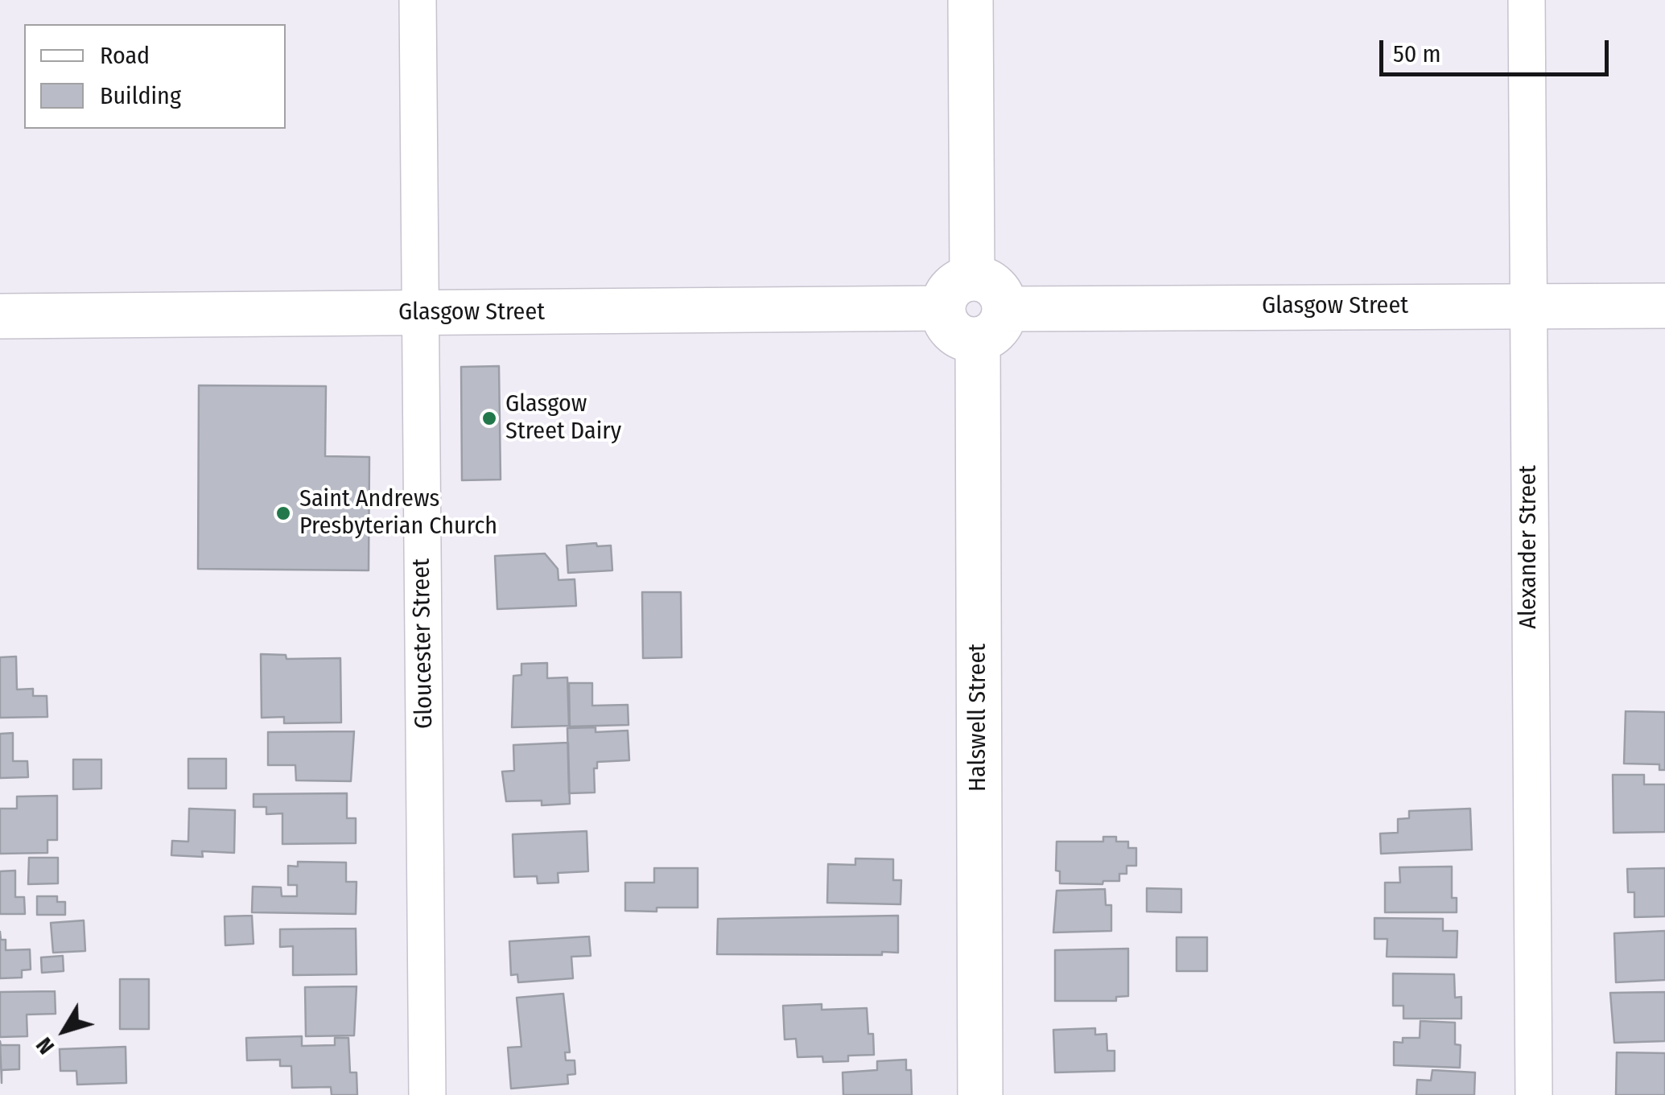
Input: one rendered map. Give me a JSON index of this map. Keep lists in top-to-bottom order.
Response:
{
  "streets": {
    "main road": ["Glasgow Street", "Halswell Street"],
    "street": ["Alexander Street", "Gloucester Street"]
  },
  "crossings": [
    ["Glasgow Street", "Alexander Street"],
    ["Glasgow Street", "Gloucester Street"],
    ["Glasgow Street", "Halswell Street"]
  ],
  "places": ["Glasgow Street Dairy", "Saint Andrews Presbyterian Church"],
  "legend": ["Road", "Building"],
  "scale_bar": "50 m",
  "north": "bottom left"
}
